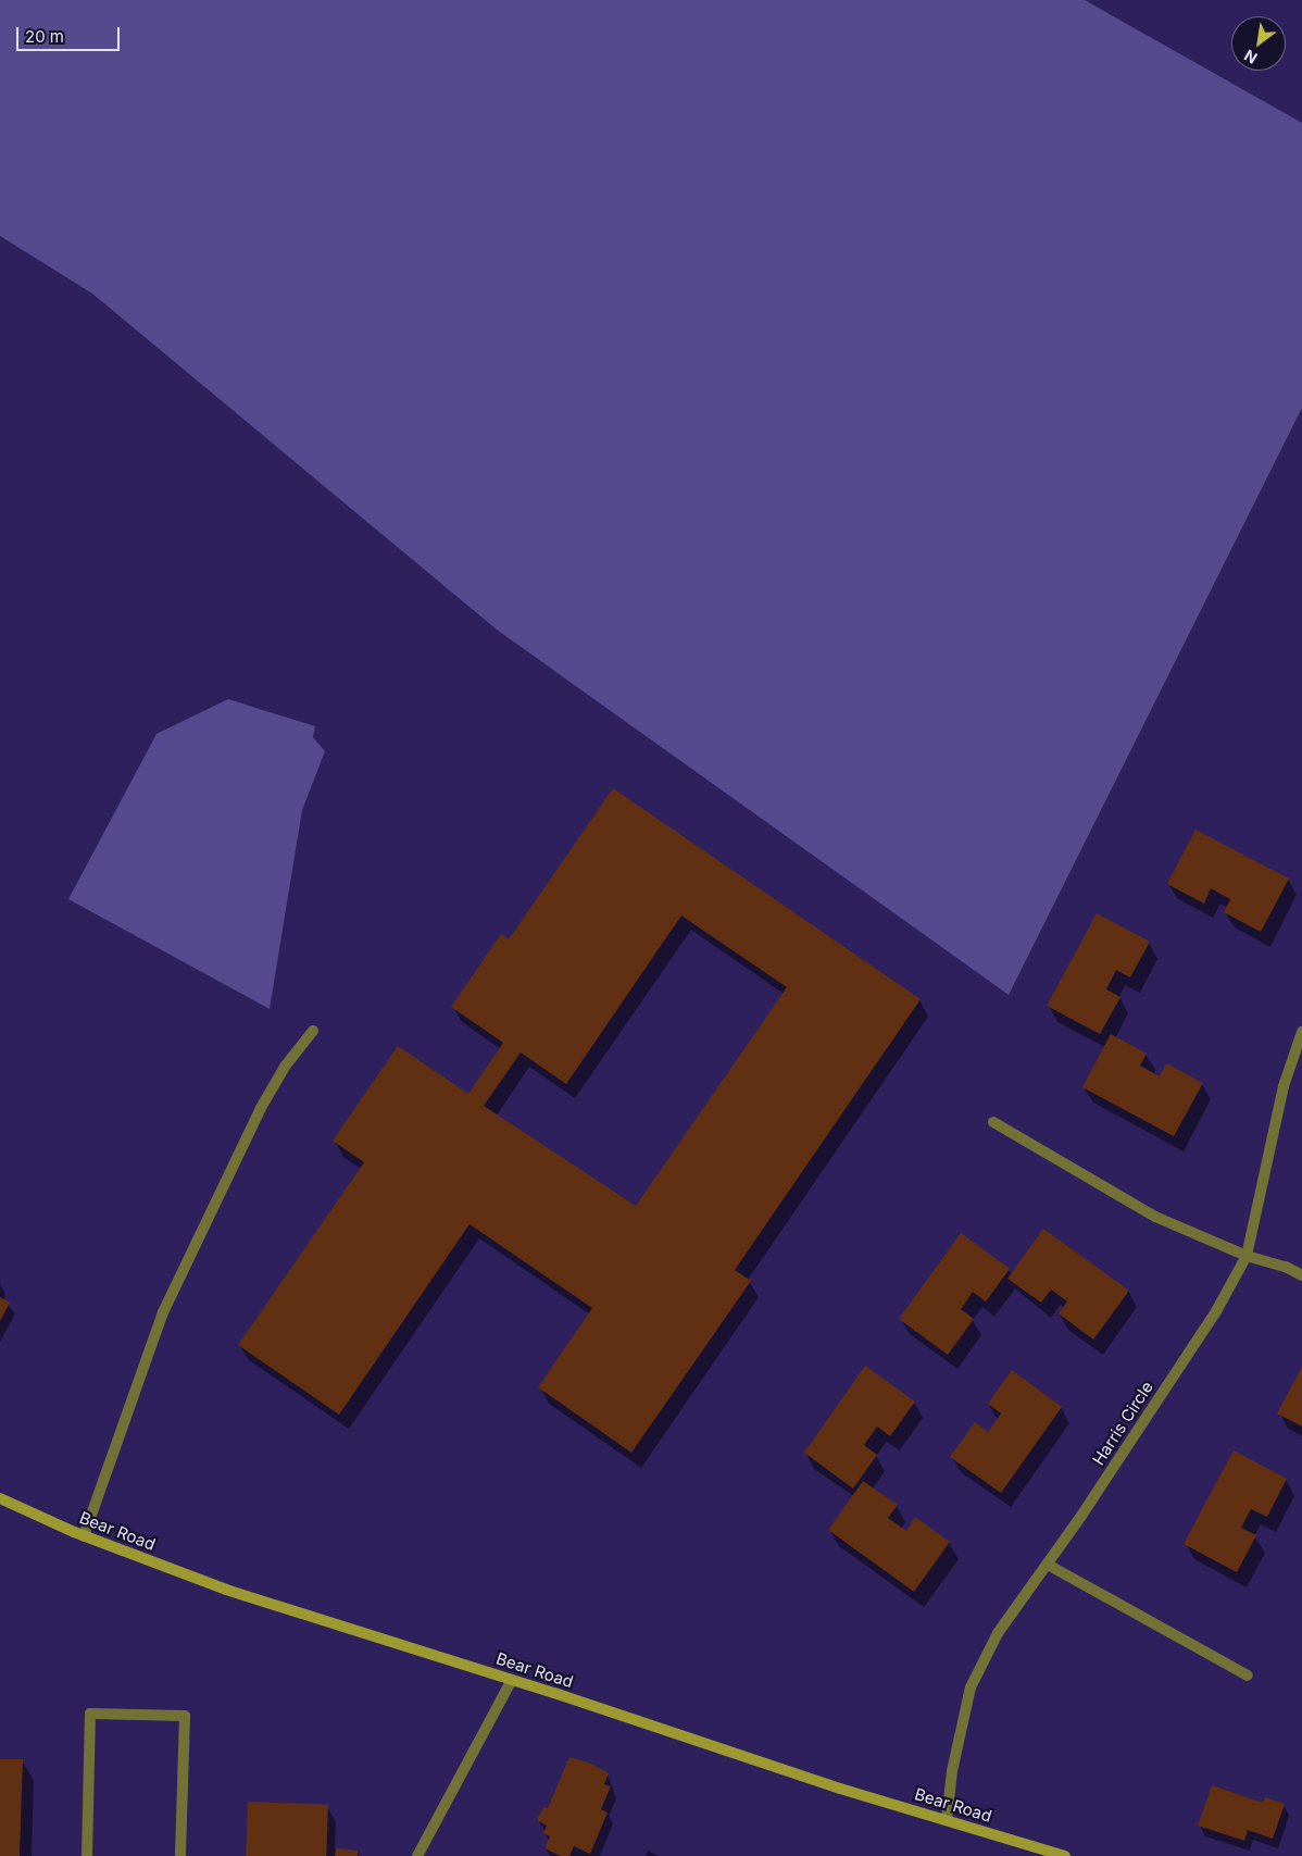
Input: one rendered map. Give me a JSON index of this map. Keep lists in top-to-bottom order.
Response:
{
  "streets": {
    "main road": ["Bear Road"],
    "street": ["Harris Circle"]
  },
  "crossings": [
    ["Harris Circle", "Bear Road"]
  ],
  "scale_bar": "20 m",
  "north": "bottom left"
}
